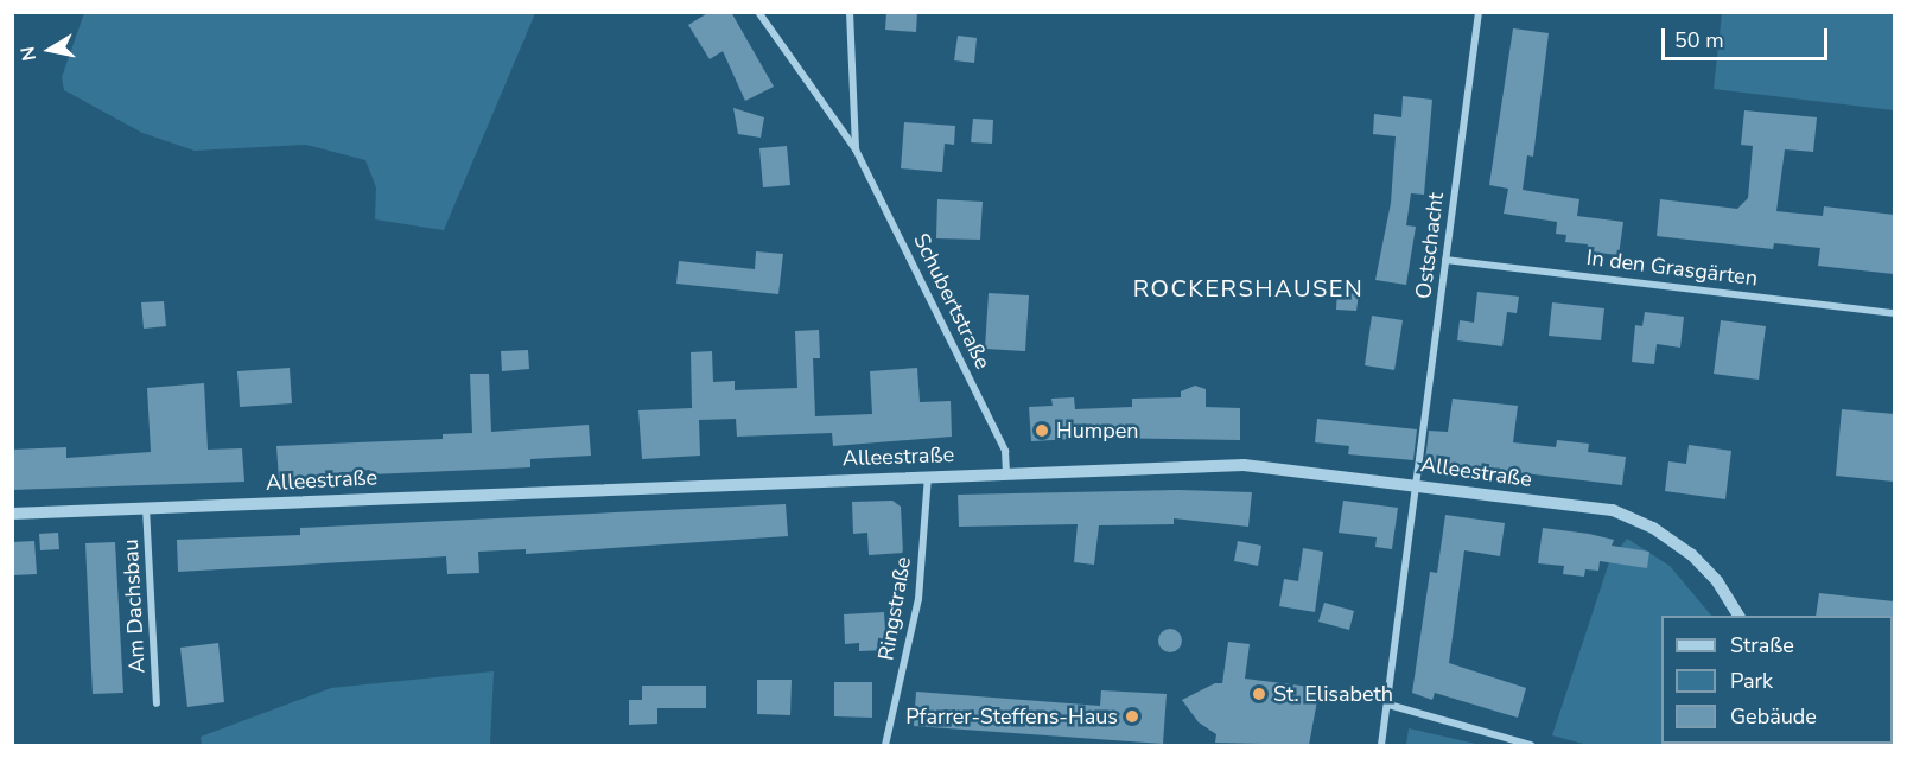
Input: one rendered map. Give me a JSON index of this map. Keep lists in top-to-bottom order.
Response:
{
  "streets": {
    "street": [
      "Ostschacht",
      "In den Grasgärten",
      "Schubertstraße",
      "Alleestraße",
      "Am Dachsbau",
      "Ringstraße"
    ]
  },
  "crossings": [
    ["Ostschacht", "In den Grasgärten"],
    ["Ostschacht", "Alleestraße"],
    ["Schubertstraße", "Alleestraße"],
    ["Alleestraße", "Am Dachsbau"],
    ["Alleestraße", "Ringstraße"]
  ],
  "districts": ["ROCKERSHAUSEN"],
  "places": ["Humpen", "St. Elisabeth", "Pfarrer-Steffens-Haus"],
  "legend": ["Straße", "Park", "Gebäude"],
  "scale_bar": "50 m",
  "north": "left"
}
